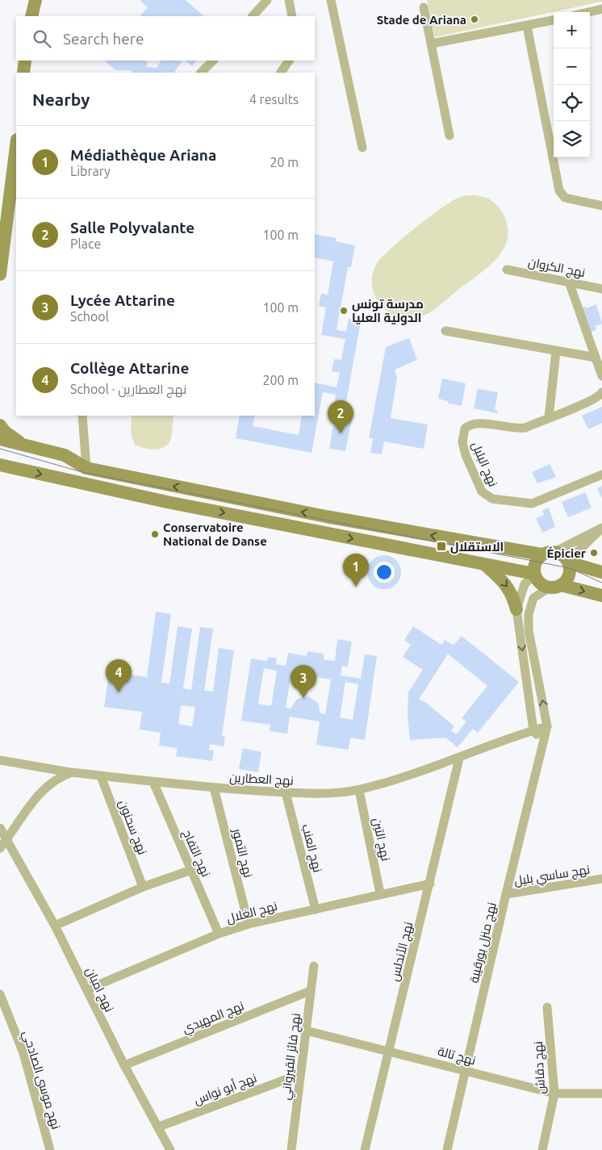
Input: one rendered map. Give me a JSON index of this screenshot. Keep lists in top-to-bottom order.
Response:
{
  "streets": {
    "street": [
      "نهج الكروان",
      "نهج البلبل",
      "نهج العطارين",
      "نهج سحنون",
      "نهج التين",
      "نهج العنب",
      "نهج التفاح",
      "نهج التمور",
      "نهج ساسي بليل",
      "نهج الغلال",
      "نهج منزل بورقيبة",
      "نهج الأندلس",
      "نهج امبان",
      "نهج المهيدي",
      "نهج تالة",
      "نهج فائز القيرواني",
      "نهج دقاش",
      "نهج موسى الصادحي",
      "نهج أبو نواس"
    ]
  },
  "crossings": [
    ["نهج العطارين", "نهج سحنون"],
    ["نهج العطارين", "نهج التين"],
    ["نهج العطارين", "نهج العنب"],
    ["نهج العطارين", "نهج التفاح"],
    ["نهج العطارين", "نهج التمور"],
    ["نهج العطارين", "نهج منزل بورقيبة"],
    ["نهج العطارين", "نهج الأندلس"],
    ["نهج التين", "نهج الغلال"],
    ["نهج العنب", "نهج الغلال"],
    ["نهج التفاح", "نهج الغلال"],
    ["نهج التمور", "نهج الغلال"],
    ["نهج ساسي بليل", "نهج منزل بورقيبة"],
    ["نهج الغلال", "نهج الأندلس"],
    ["نهج الغلال", "نهج امبان"],
    ["نهج منزل بورقيبة", "نهج تالة"],
    ["نهج الأندلس", "نهج تالة"],
    ["نهج امبان", "نهج المهيدي"],
    ["نهج امبان", "نهج أبو نواس"],
    ["نهج المهيدي", "نهج فائز القيرواني"],
    ["نهج تالة", "نهج فائز القيرواني"],
    ["نهج تالة", "نهج دقاش"],
    ["نهج فائز القيرواني", "نهج أبو نواس"]
  ],
  "places": {
    "other": [
      "Stade de Ariana",
      "مدرسة تونس الدولية العليا",
      "Conservatoire National de Danse",
      "Épicier"
    ],
    "transit": ["الاستقلال"]
  },
  "page": {
    "map_buttons": ["+", "−"],
    "search": "Search here",
    "heading": ["Nearby", "4 results"],
    "list": [
      {
        "mark": "1",
        "name": "Médiathèque Ariana",
        "note": "Library",
        "value": "20 m"
      },
      {
        "mark": "2",
        "name": "Salle Polyvalante",
        "note": "Place",
        "value": "100 m"
      },
      {
        "mark": "3",
        "name": "Lycée Attarine",
        "note": "School",
        "value": "100 m"
      },
      {
        "mark": "4",
        "name": "Collège Attarine",
        "note": "School · نهج العطارين",
        "value": "200 m"
      }
    ],
    "pins": [
      "2",
      "1",
      "4",
      "3"
    ]
  }
}
